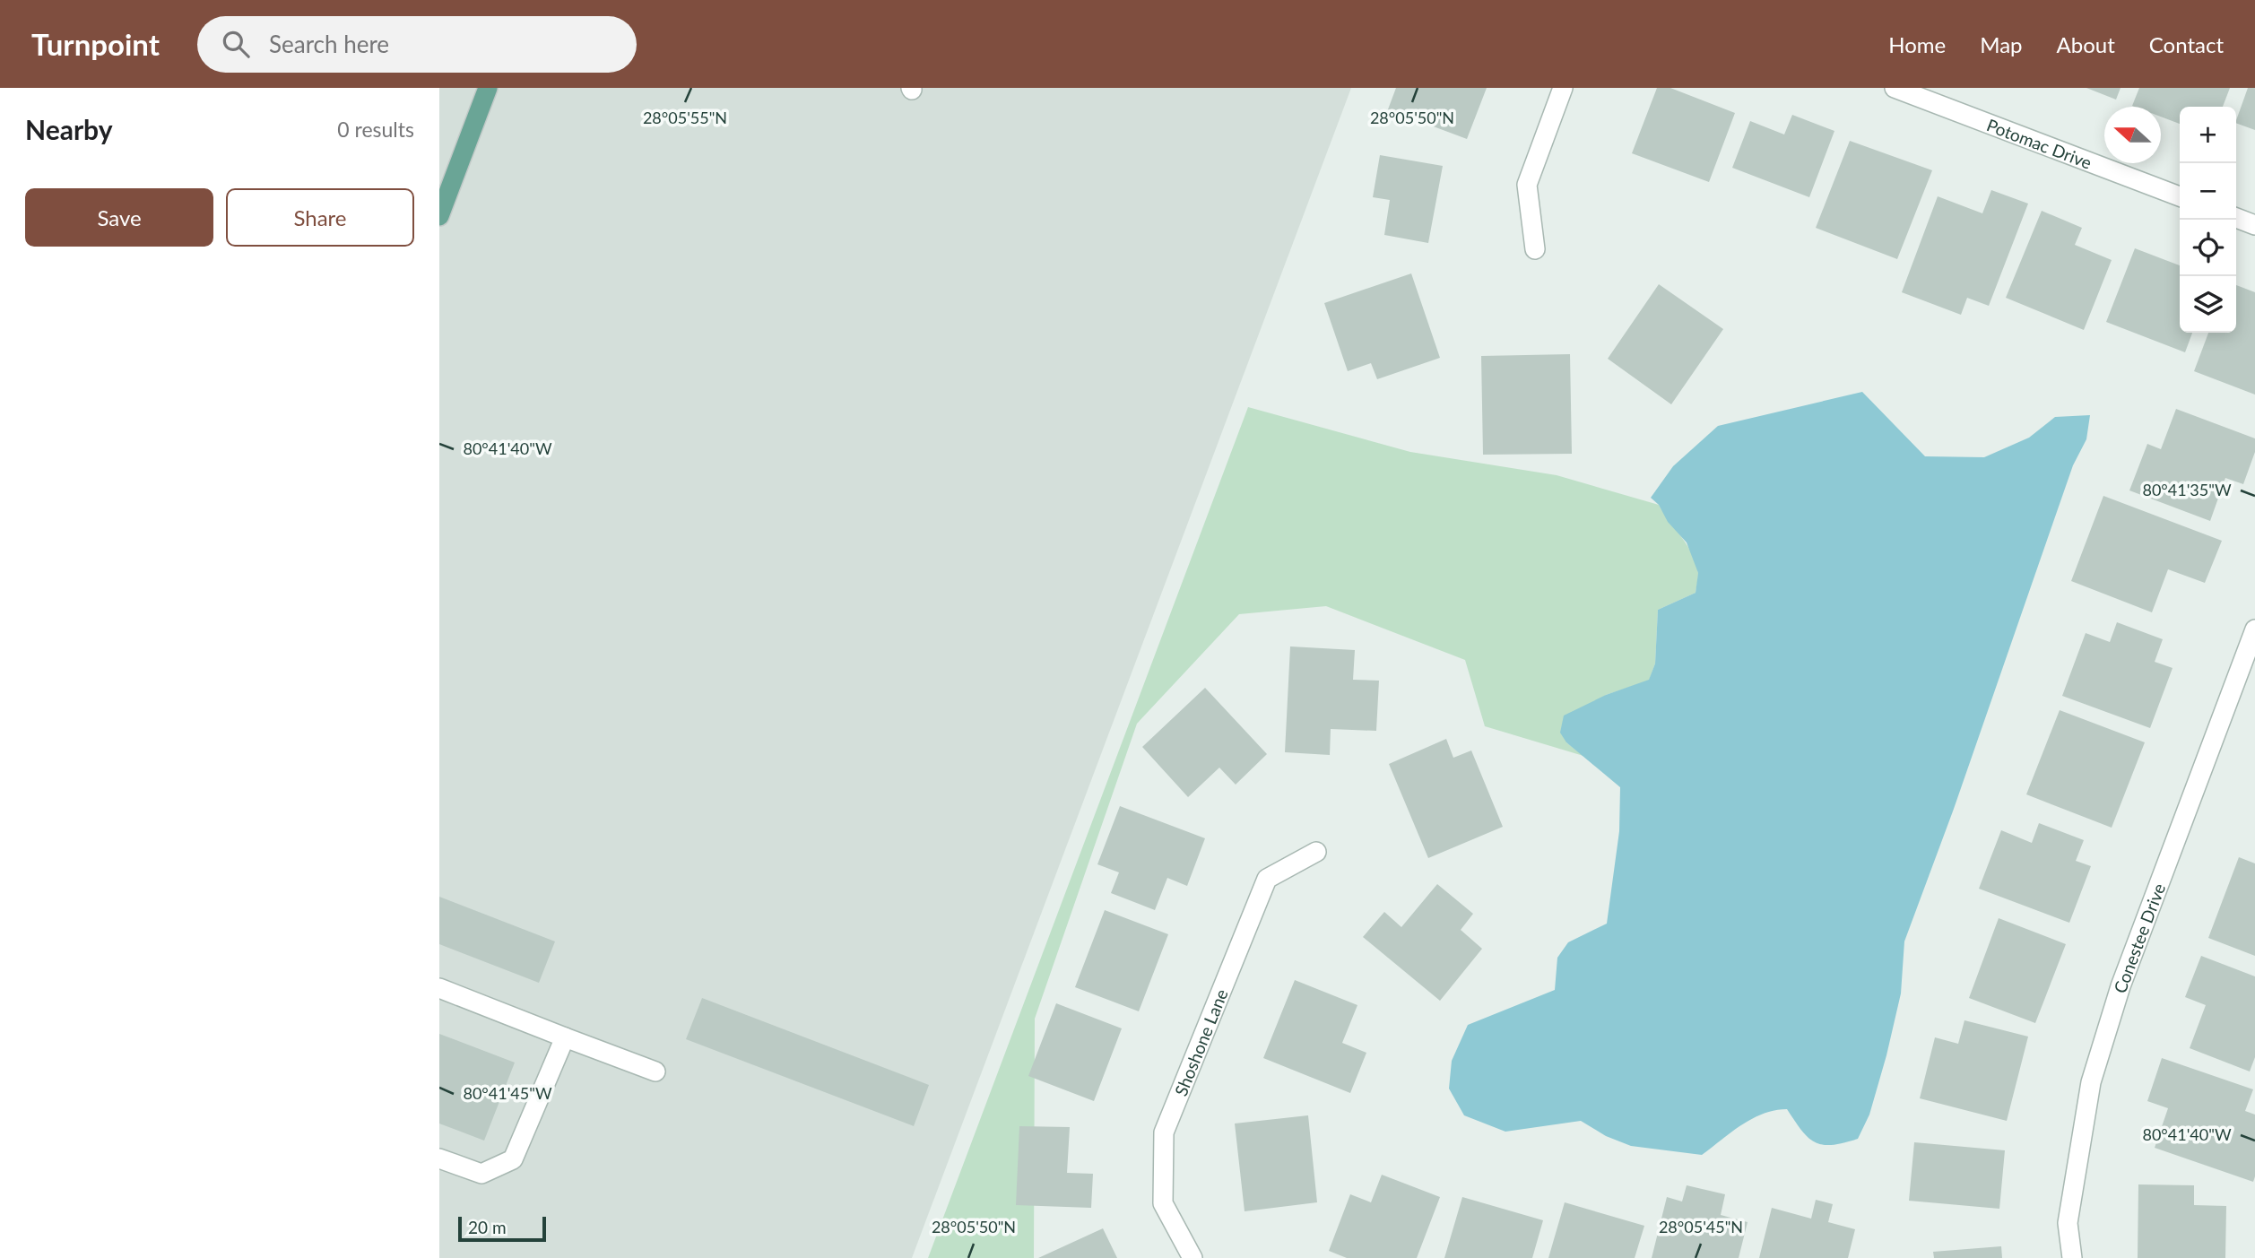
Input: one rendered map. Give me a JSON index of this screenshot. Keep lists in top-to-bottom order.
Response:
{
  "streets": {
    "street": ["Potomac Drive", "Conestee Drive", "Shoshone Lane"]
  },
  "scale_bar": "20 m",
  "north": "left",
  "page": {
    "header": "Turnpoint",
    "search": "Search here",
    "nav": [
      "Home",
      "Map",
      "About",
      "Contact"
    ],
    "heading": ["Nearby", "0 results"],
    "map_buttons": ["+", "−"],
    "buttons": ["Save", "Share"],
    "scale": "20 m"
  },
  "coordinates": [
    "28°05'55\"N",
    "28°05'50\"N",
    "80°41'40\"W",
    "80°41'35\"W",
    "80°41'45\"W",
    "28°05'45\"N"
  ]
}
